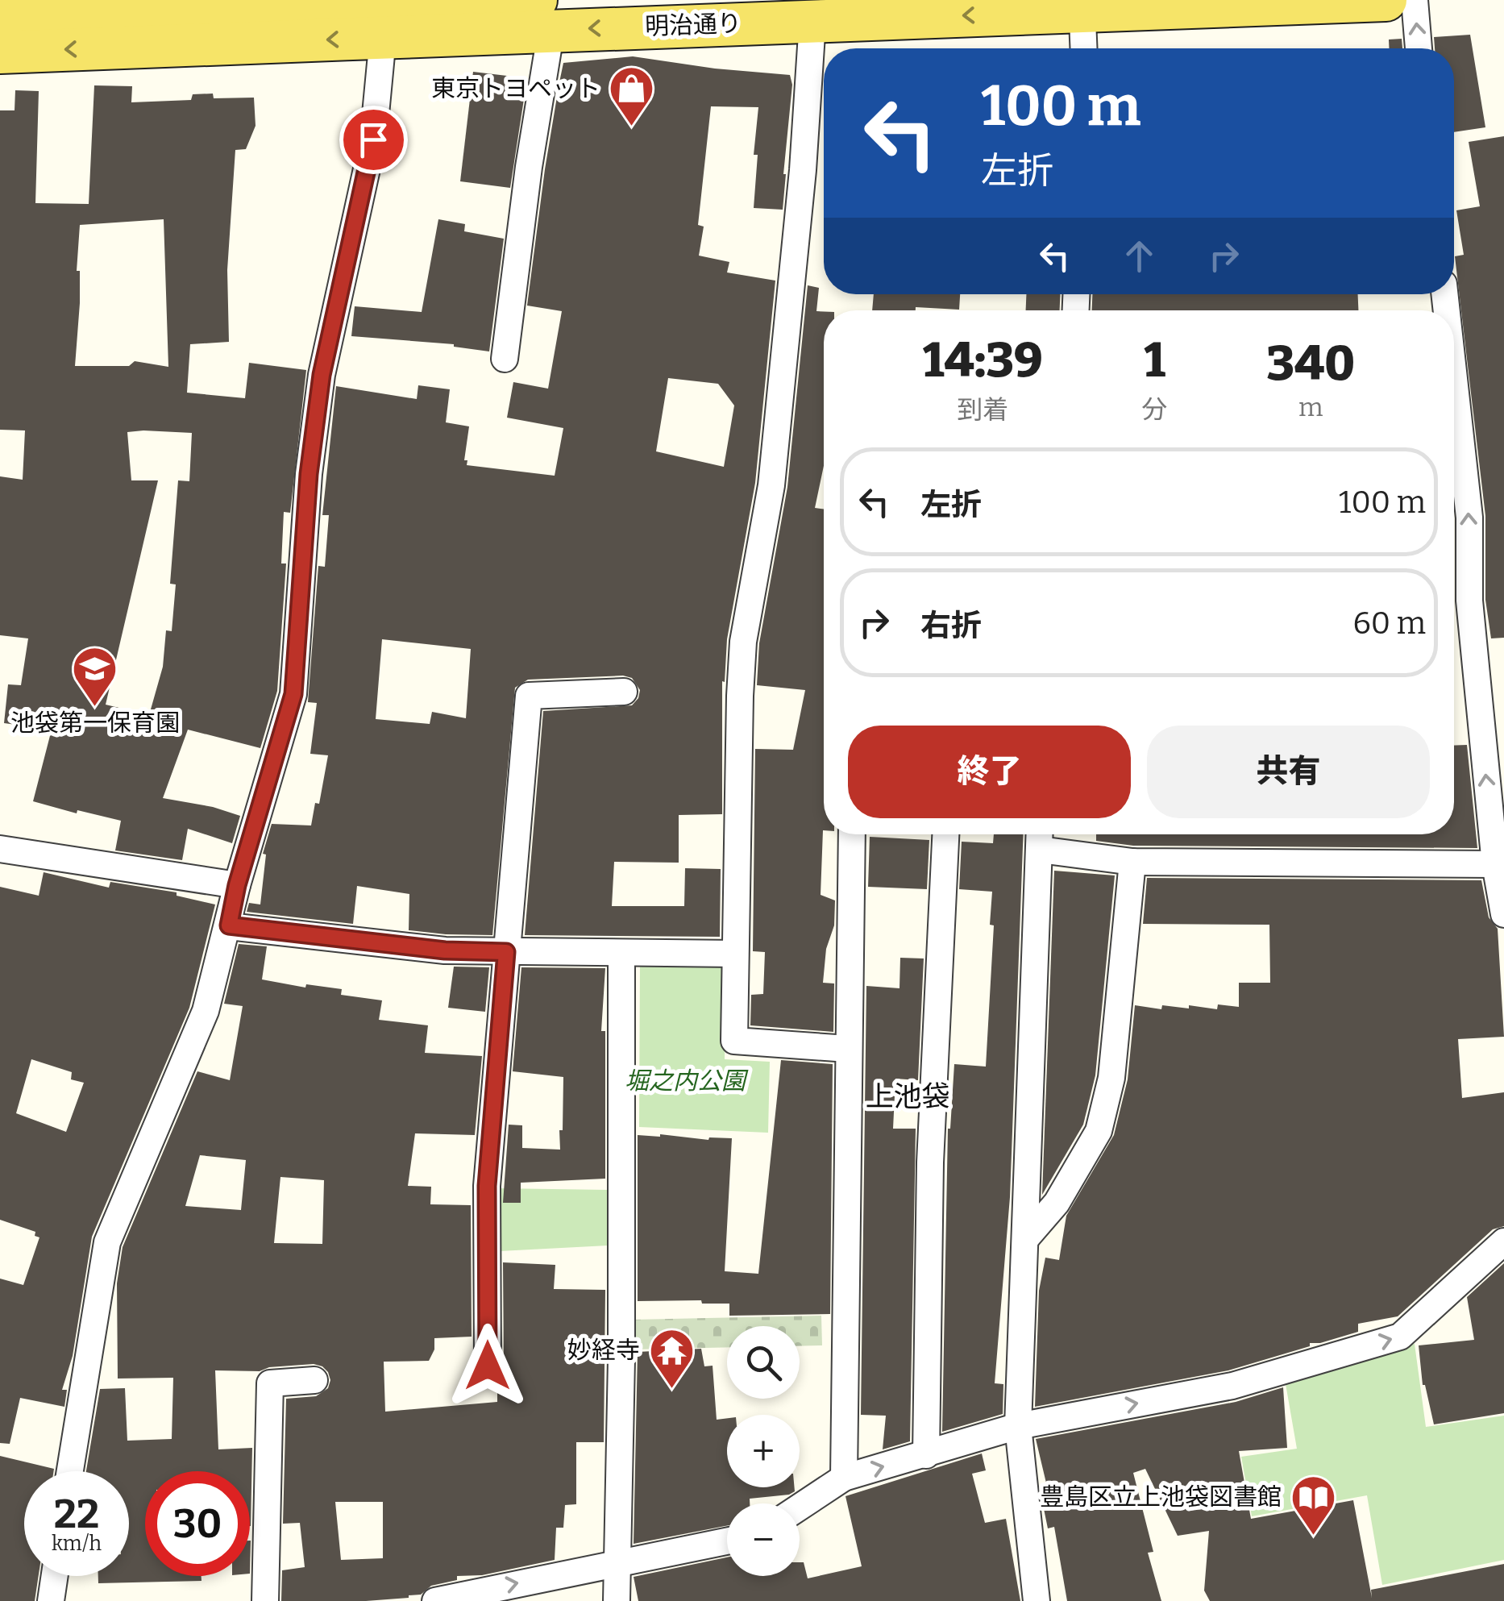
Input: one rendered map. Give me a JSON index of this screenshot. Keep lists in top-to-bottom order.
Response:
{
  "streets": {
    "main road": ["明治通り"]
  },
  "districts": ["上池袋"],
  "parks": ["堀之内公園"],
  "places": {
    "shop": ["東京トヨペット"],
    "school or university": ["池袋第一保育園"],
    "temple": ["妙経寺"],
    "library": ["豊島区立上池袋図書館"]
  },
  "page": {
    "turn": ["100 m", "左折"],
    "eta": [
      "14:39",
      "到着",
      "1",
      "分",
      "340",
      "m"
    ],
    "list": [
      {
        "name": "左折",
        "value": "100 m"
      },
      {
        "name": "右折",
        "value": "60 m"
      }
    ],
    "buttons": ["終了", "共有"],
    "map_buttons": ["+", "−"],
    "speed": "22 km/h",
    "limit": "30"
  }
}
